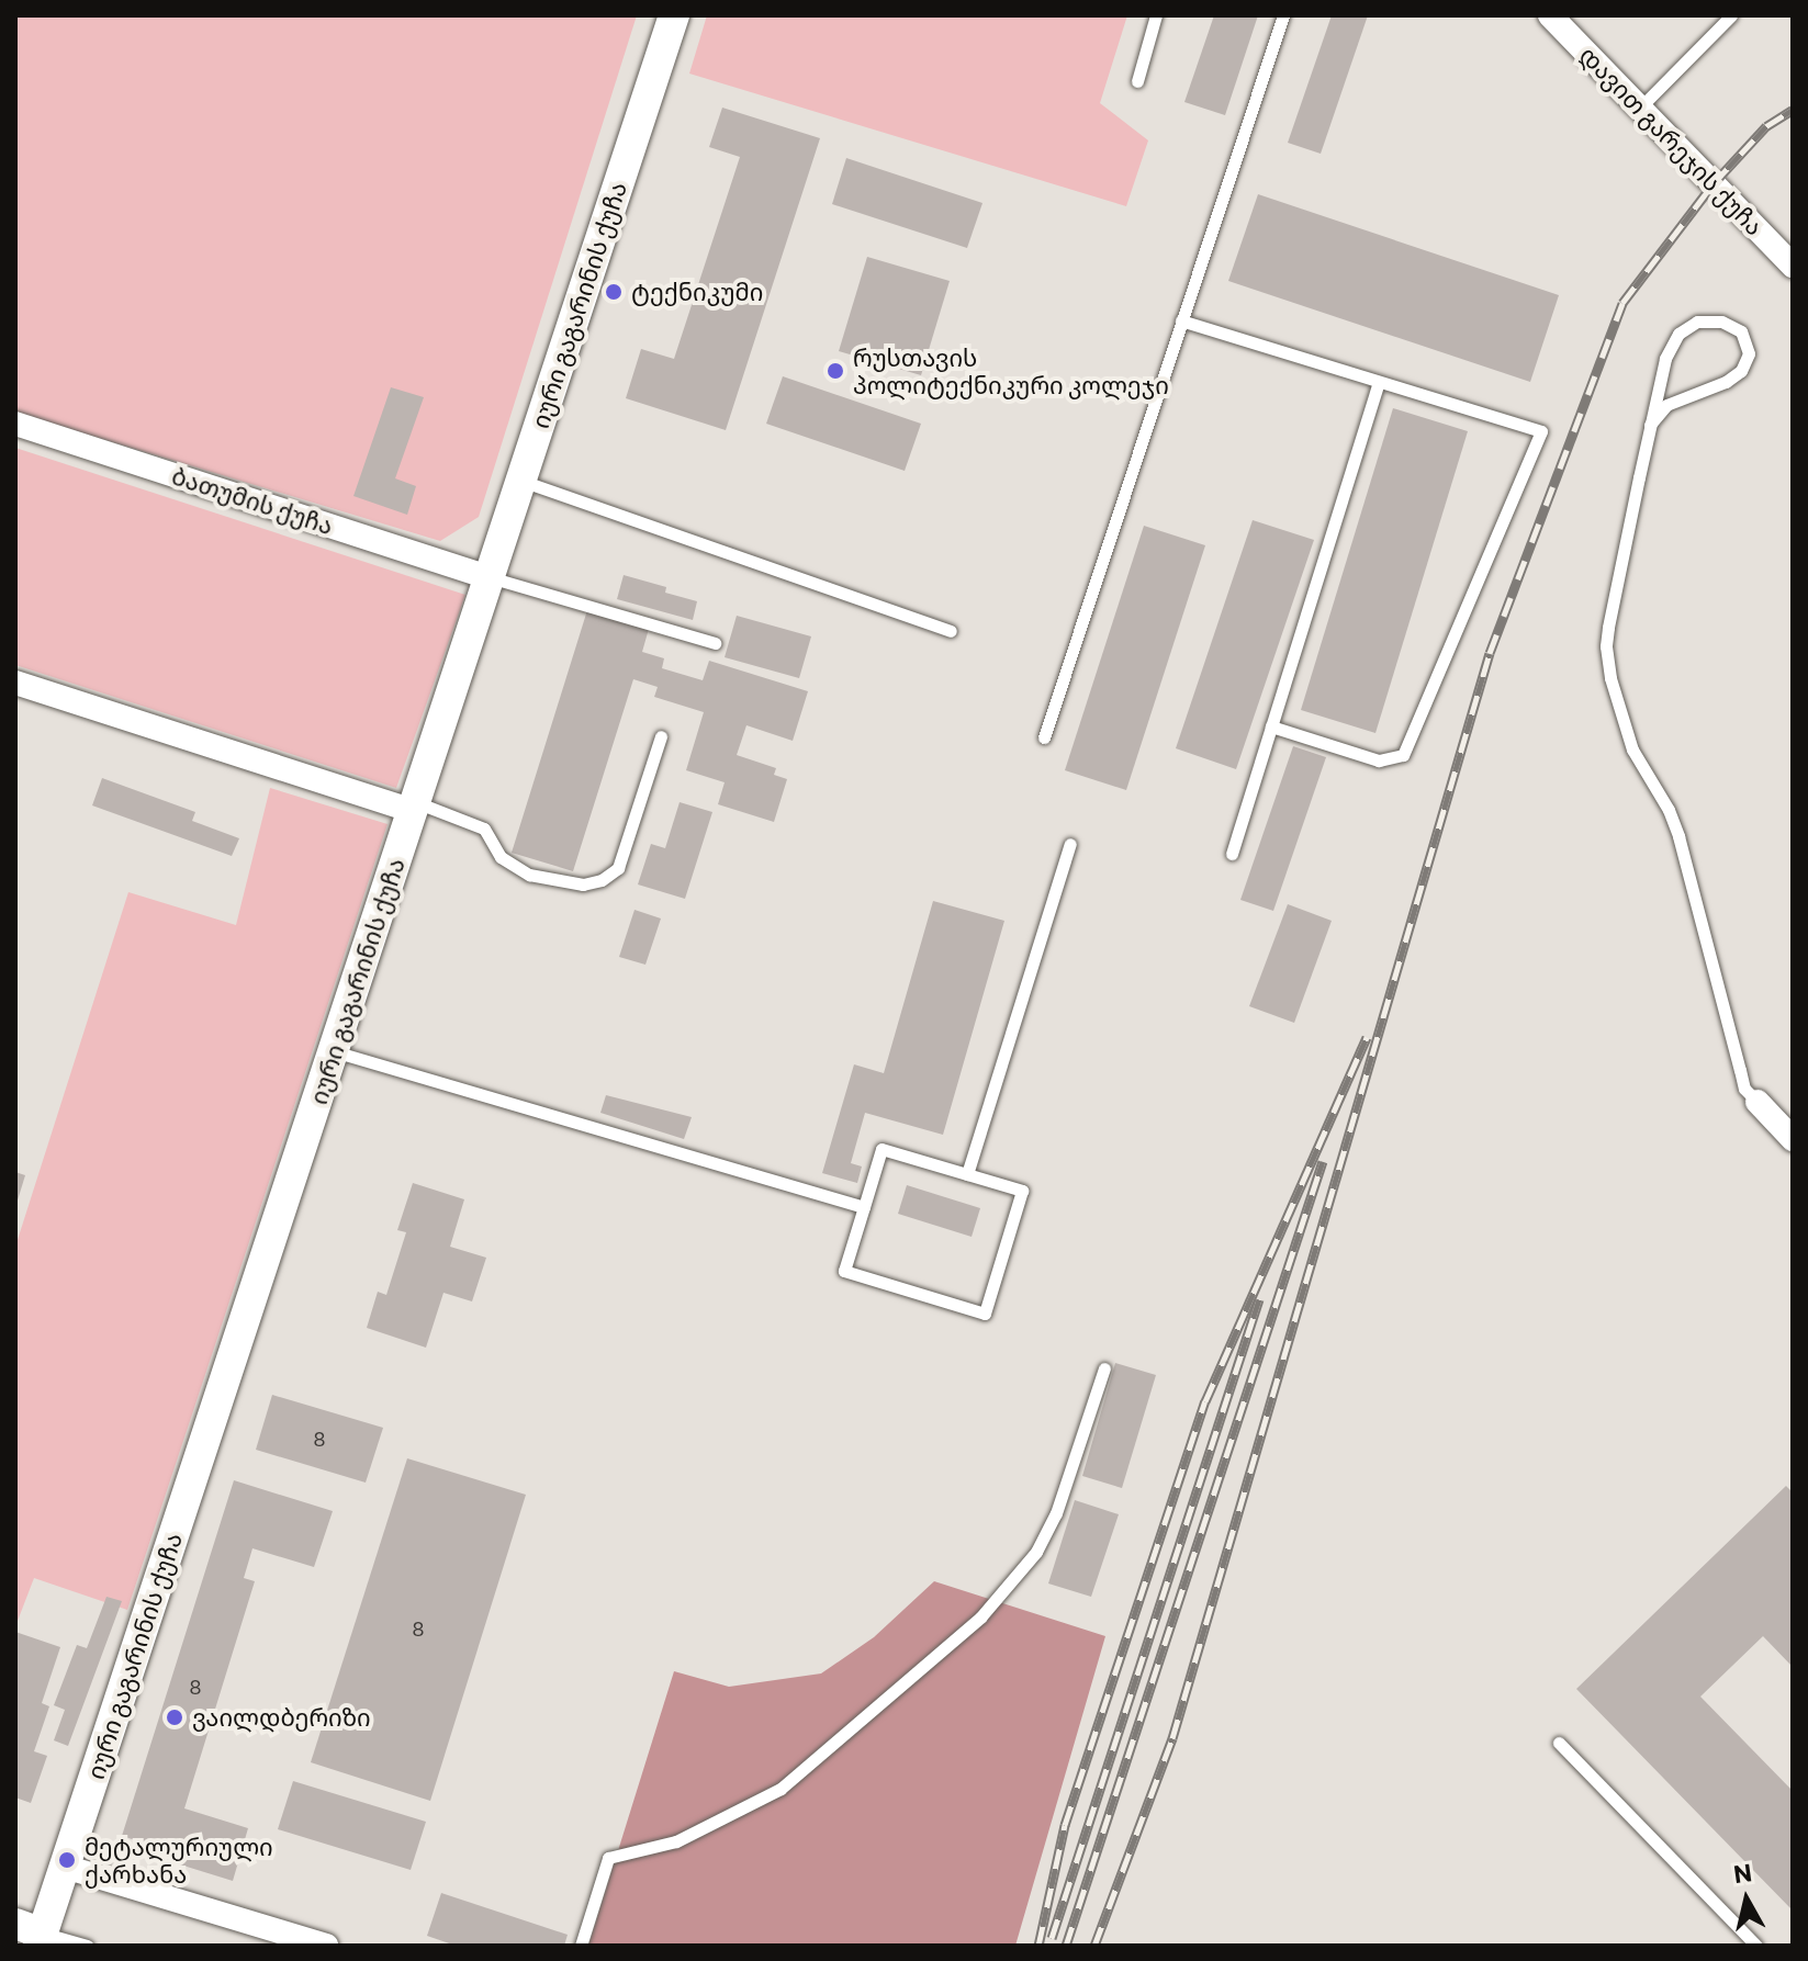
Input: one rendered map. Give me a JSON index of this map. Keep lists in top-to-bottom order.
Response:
{
  "streets": {
    "street": ["დავით გარეჯის ქუჩა", "იური გაგარინის ქუჩა", "ბათუმის ქუჩა"]
  },
  "crossings": [
    ["იური გაგარინის ქუჩა", "ბათუმის ქუჩა"]
  ],
  "places": [
    "ტექნიკუმი",
    "რუსთავის პოლიტექნიკური კოლეჯი",
    "ვაილდბერიზი",
    "მეტალურიული ქარხანა"
  ],
  "house_numbers": ["8", "8", "8"],
  "north": "top"
}
